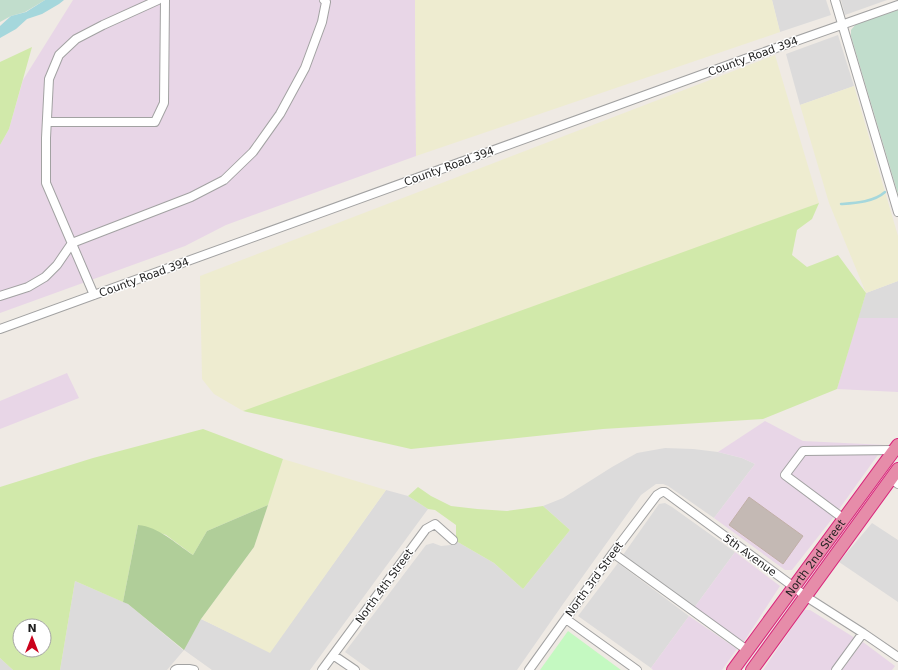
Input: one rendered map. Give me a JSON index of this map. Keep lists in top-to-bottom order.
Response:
{
  "streets": {
    "highway": ["North 2nd Street"],
    "street": [
      "County Road 394",
      "5th Avenue",
      "North 3rd Street",
      "North 4th Street"
    ]
  },
  "crossings": [
    ["5th Avenue", "North 2nd Street"],
    ["5th Avenue", "North 3rd Street"]
  ],
  "north": "top"
}
